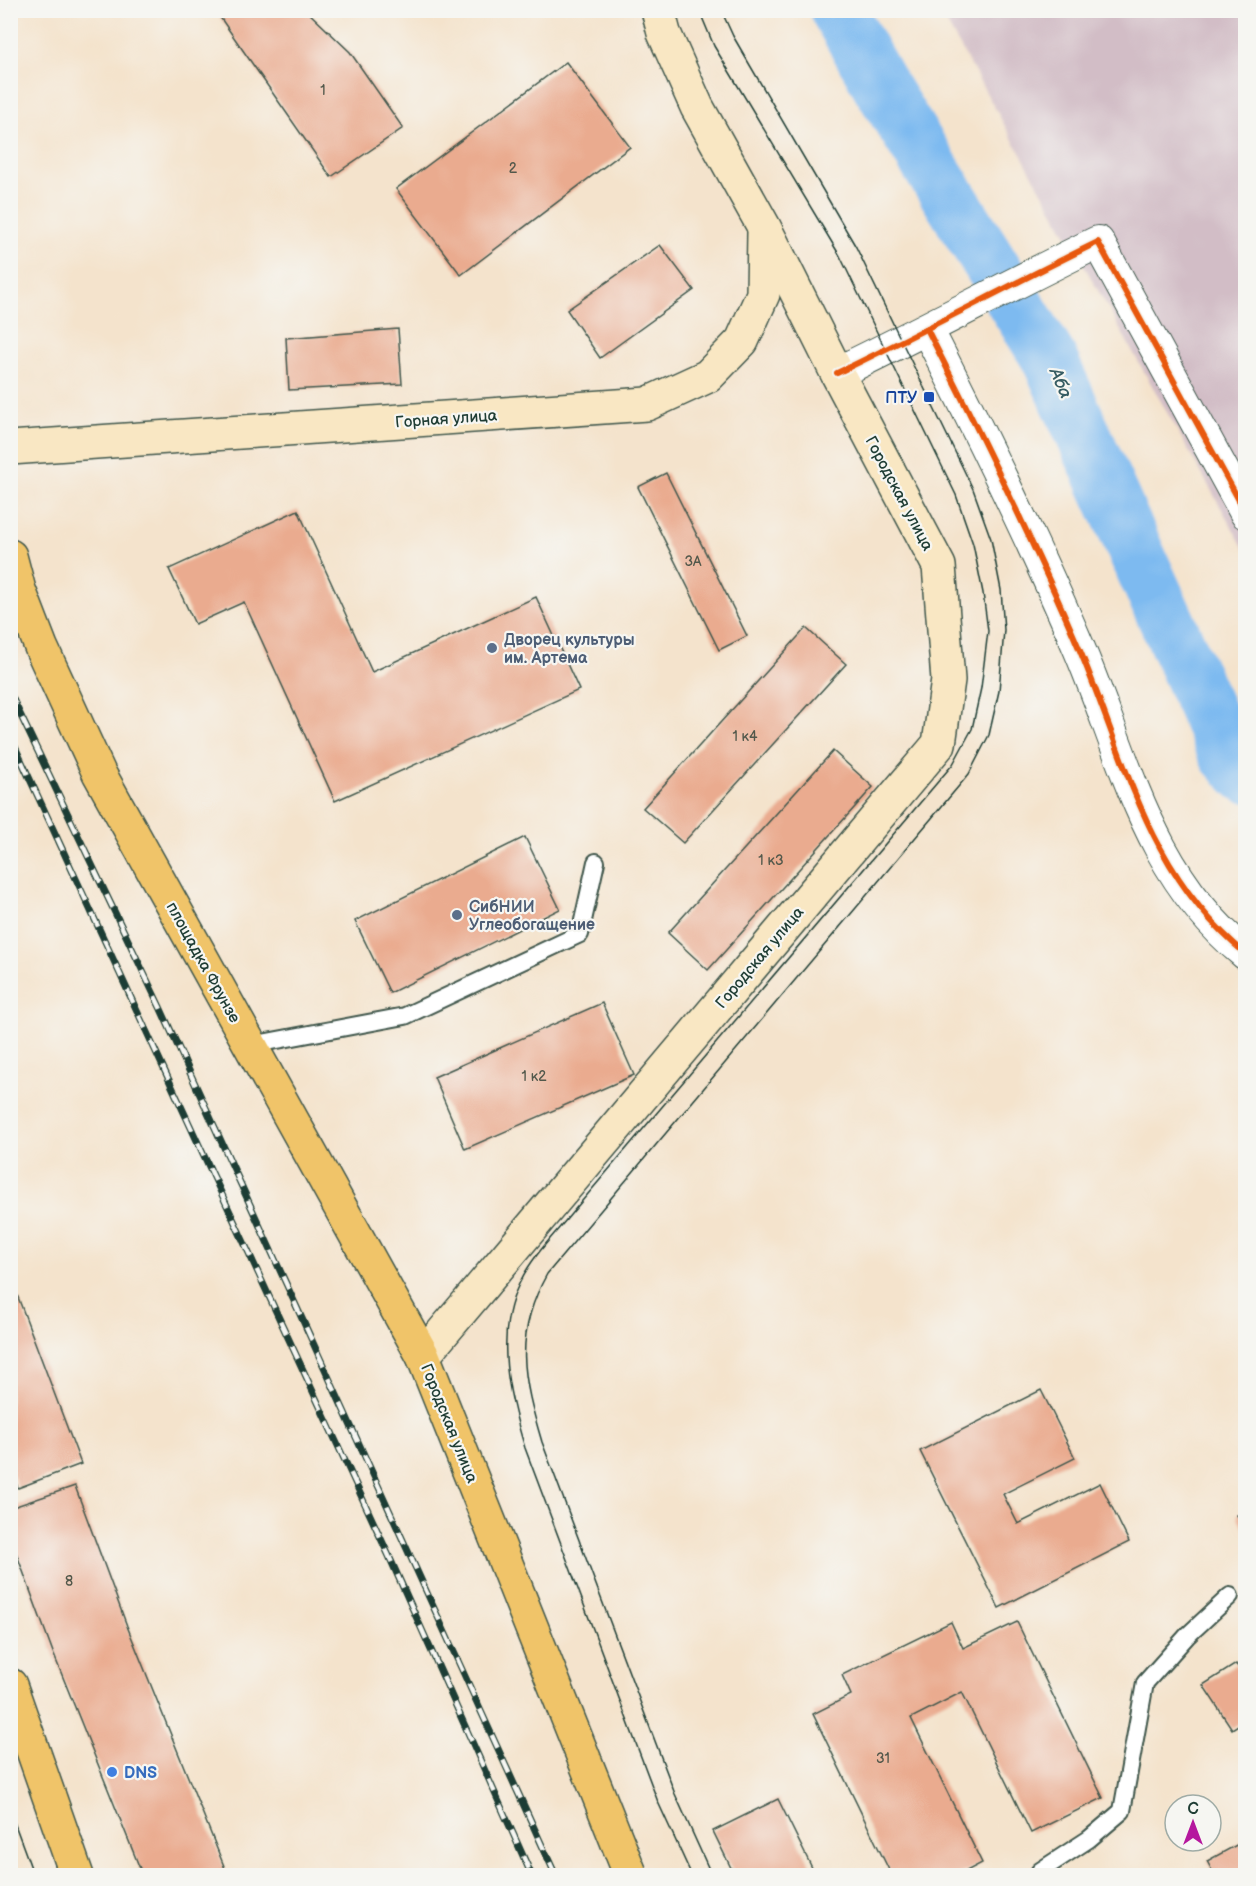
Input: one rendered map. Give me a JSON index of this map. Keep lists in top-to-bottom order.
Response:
{
  "streets": {
    "main road": ["Горная улица", "Городская улица", "площадка Фрунзе"]
  },
  "crossings": [
    ["Горная улица", "Городская улица"],
    ["Городская улица", "площадка Фрунзе"]
  ],
  "water": ["Аба"],
  "places": {
    "transit": ["ПТУ"],
    "other": ["Дворец культуры им. Артема", "СибНИИ Углеобогащение", "DNS"]
  },
  "house_numbers": [
    "1",
    "2",
    "3А",
    "1 к4",
    "1 к3",
    "1 к2",
    "8",
    "31"
  ],
  "north": "top"
}
